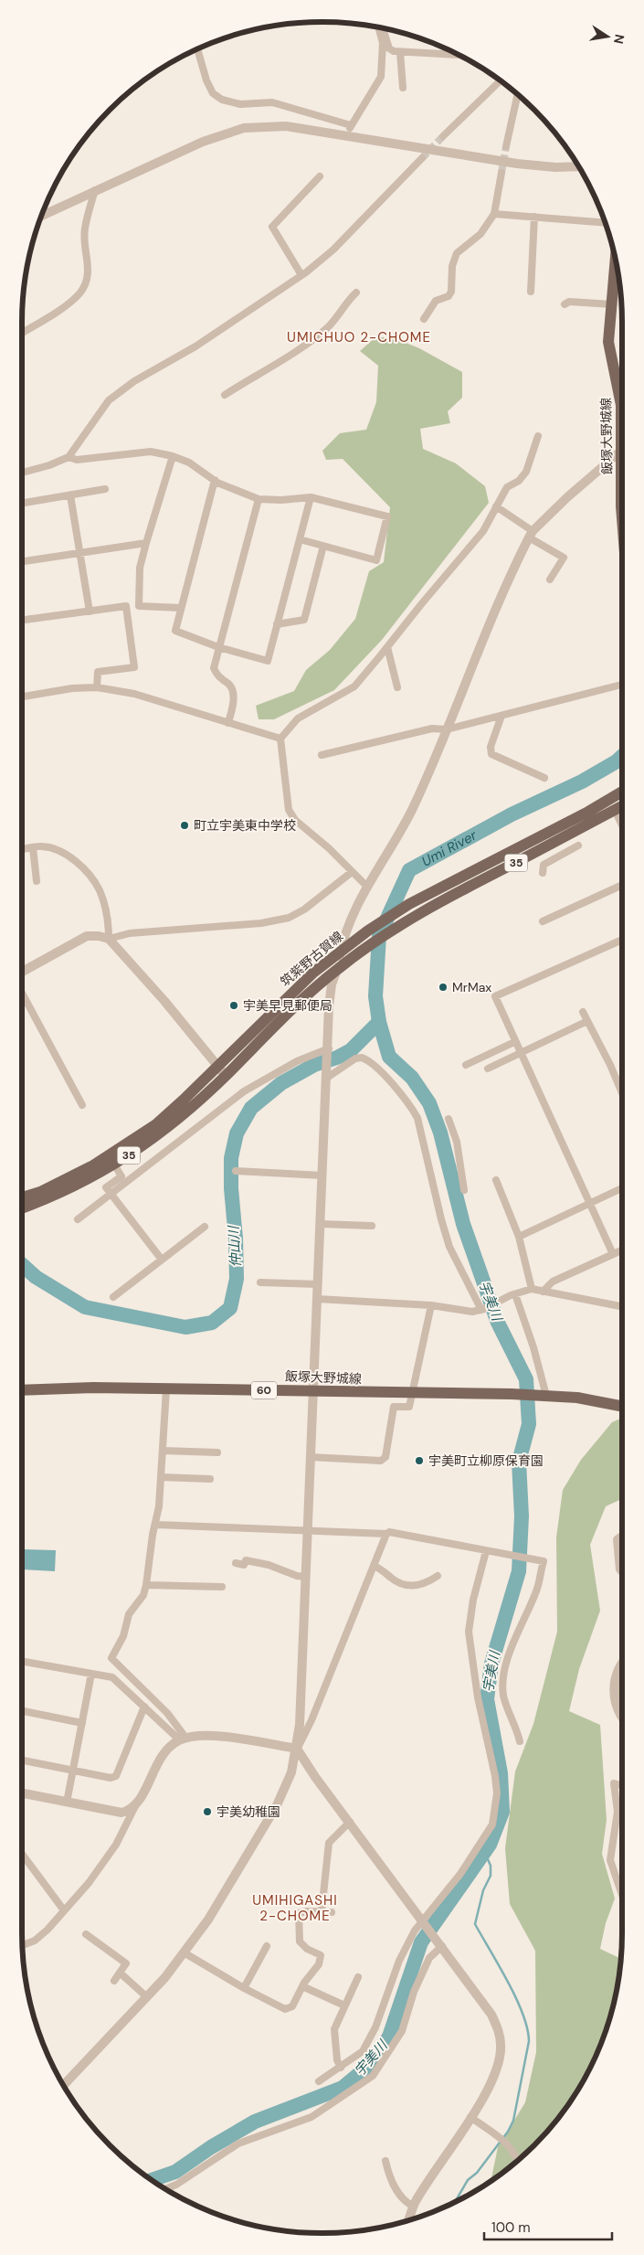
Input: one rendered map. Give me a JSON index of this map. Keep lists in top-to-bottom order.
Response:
{
  "streets": {
    "main road": [
      "飯塚大野城線",
      "35",
      "筑紫野古賀線",
      "60"
    ]
  },
  "districts": ["UMICHUO 2-CHOME", "UMIHIGASHI 2-CHOME"],
  "water": ["Umi River", "仲山川", "宇美川"],
  "places": [
    "町立宇美東中学校",
    "MrMax",
    "宇美早見郵便局",
    "宇美町立柳原保育園",
    "宇美幼稚園"
  ],
  "scale_bar": "100 m",
  "north": "right"
}
